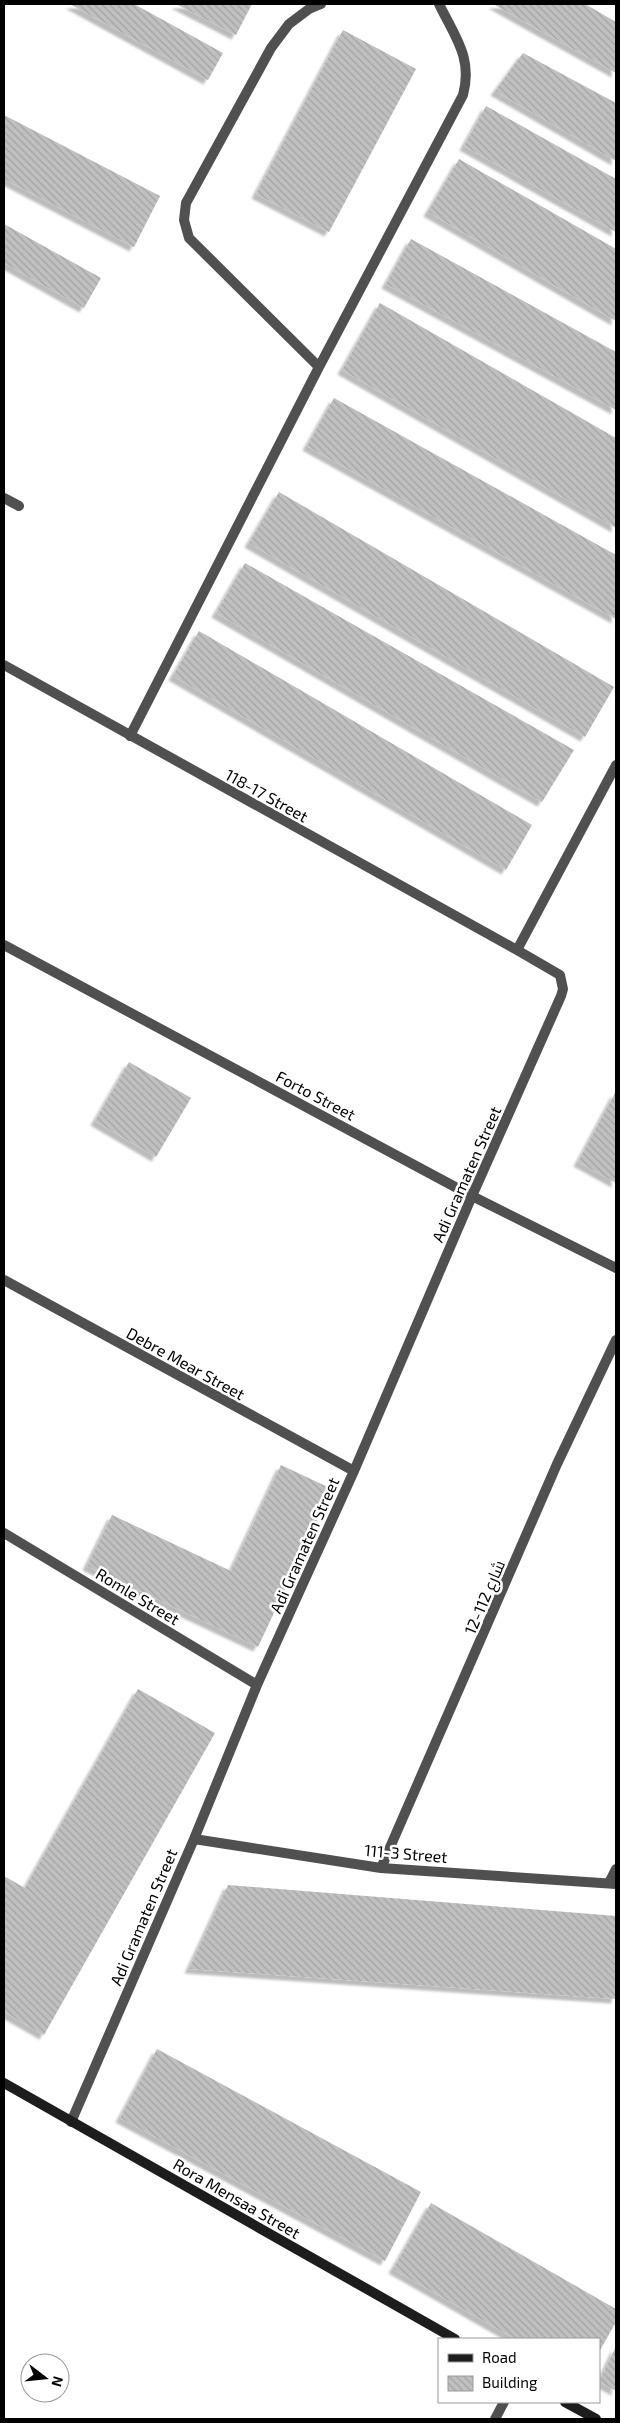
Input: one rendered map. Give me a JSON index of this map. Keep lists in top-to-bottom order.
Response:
{
  "streets": {
    "main road": ["Rora Mensaa Street"],
    "street": [
      "118-17 Street",
      "Forto Street",
      "Adi Gramaten Street",
      "Debre Mear Street",
      "Romle Street",
      "شارع 112-12",
      "111-3 Street"
    ]
  },
  "crossings": [
    ["118-17 Street", "Adi Gramaten Street"],
    ["Forto Street", "Adi Gramaten Street"],
    ["Adi Gramaten Street", "Debre Mear Street"],
    ["Adi Gramaten Street", "Romle Street"],
    ["Adi Gramaten Street", "111-3 Street"],
    ["Adi Gramaten Street", "Rora Mensaa Street"],
    ["شارع 112-12", "111-3 Street"]
  ],
  "legend": ["Road", "Building"],
  "north": "right"
}
